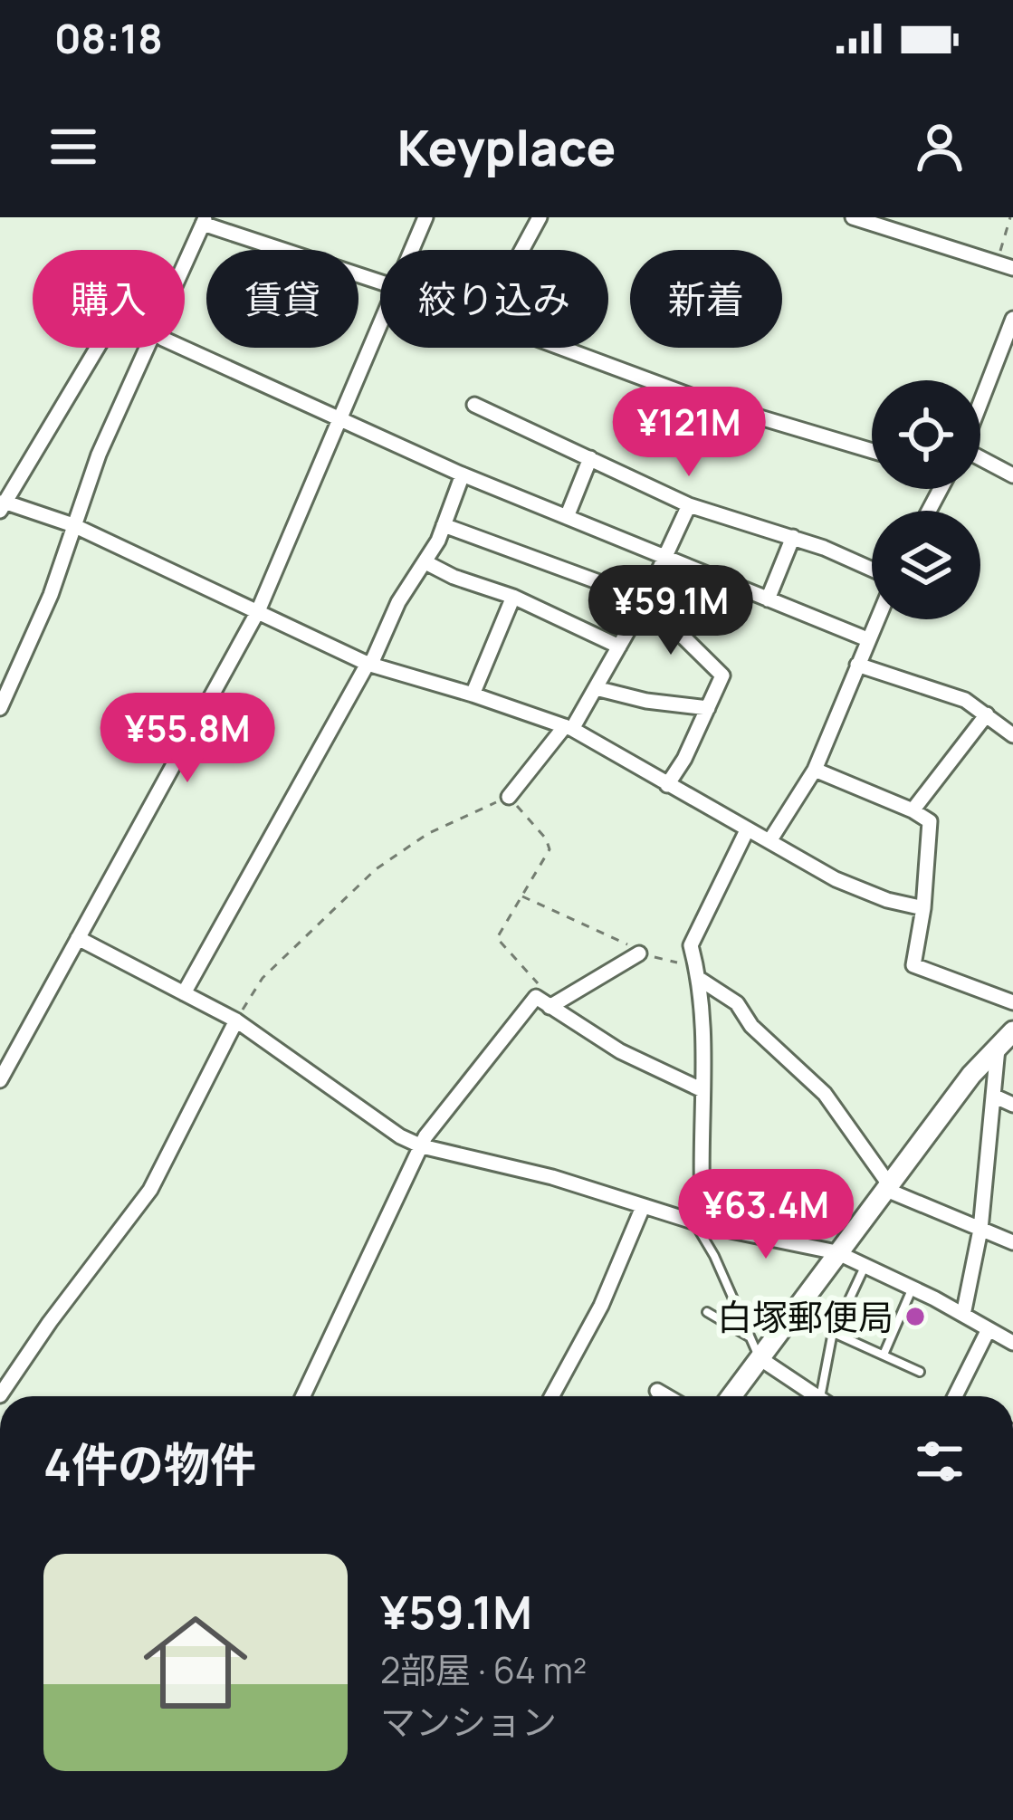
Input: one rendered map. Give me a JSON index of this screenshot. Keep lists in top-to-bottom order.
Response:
{
  "places": ["白塚郵便局"],
  "page": {
    "status": "08:18",
    "header": "Keyplace",
    "chip": [
      "購入",
      "賃貸",
      "絞り込み",
      "新着"
    ],
    "price": [
      "¥121M",
      "¥59.1M",
      "¥55.8M",
      "¥63.4M"
    ],
    "heading": "4件の物件",
    "list": [
      {
        "name": "¥59.1M",
        "note": "2部屋 · 64 m² · マンション"
      }
    ]
  }
}
